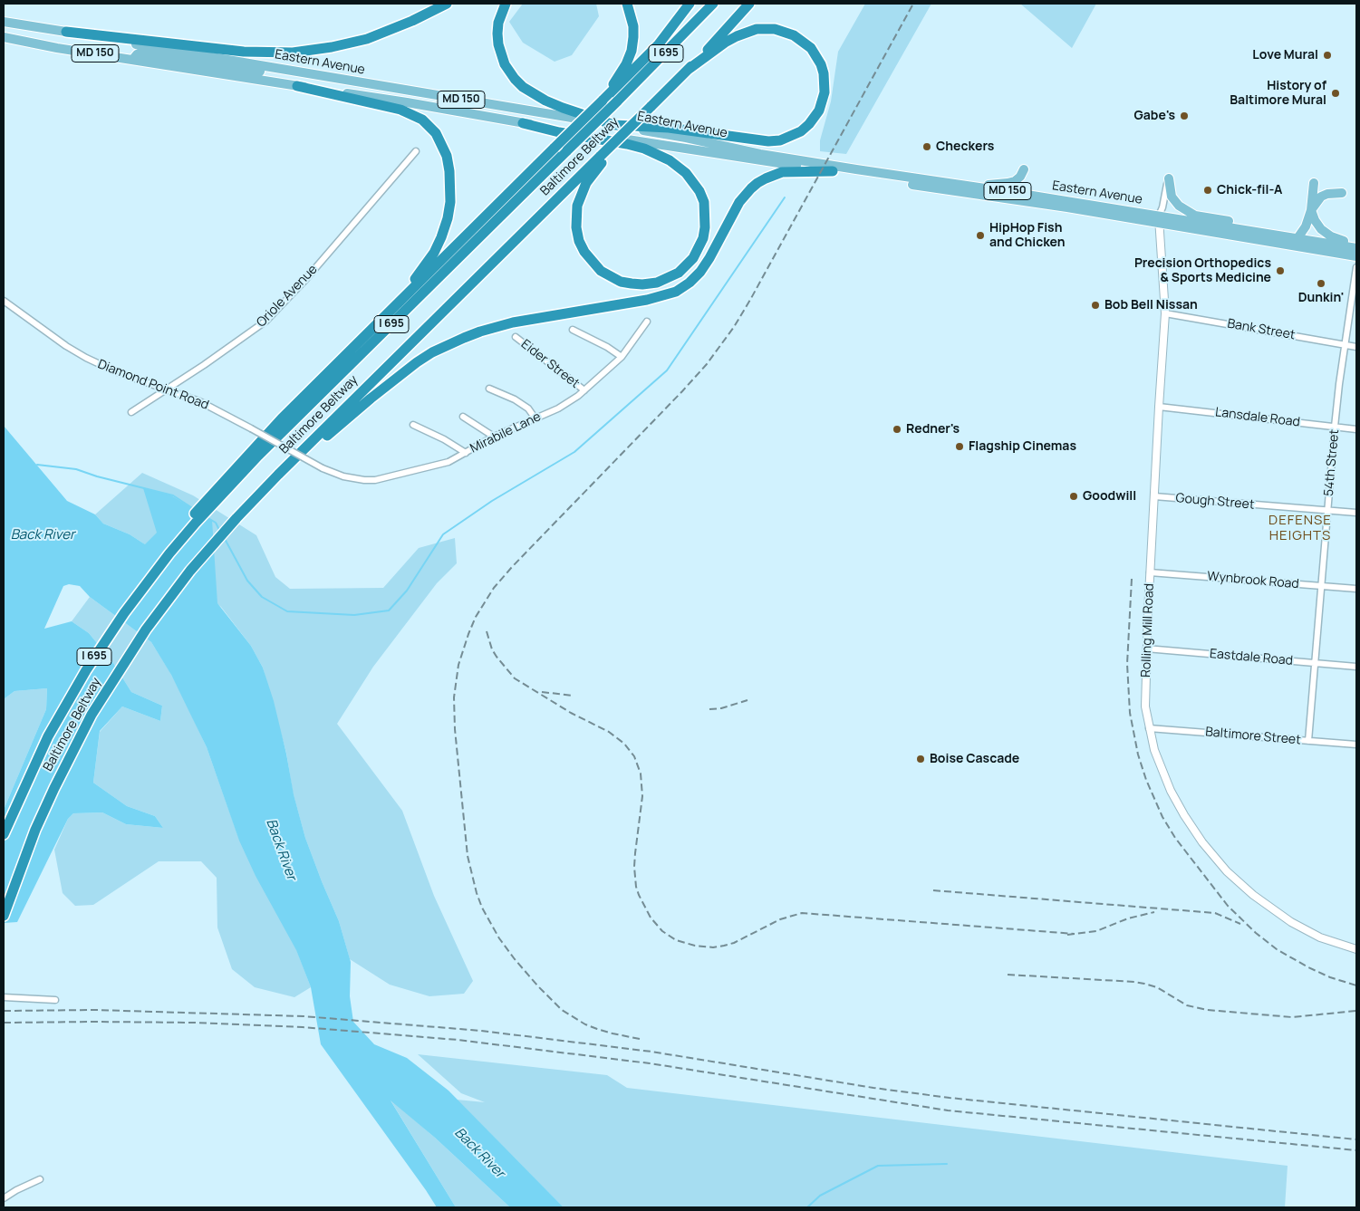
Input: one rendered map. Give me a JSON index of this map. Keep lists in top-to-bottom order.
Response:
{
  "streets": {
    "highway": ["I 695", "Baltimore Beltway"],
    "main road": ["MD 150", "Eastern Avenue"],
    "street": [
      "Oriole Avenue",
      "Bank Street",
      "Eider Street",
      "Diamond Point Road",
      "Lansdale Road",
      "Mirabile Lane",
      "54th Street",
      "Gough Street",
      "Wynbrook Road",
      "Rolling Mill Road",
      "Eastdale Road",
      "Baltimore Street"
    ]
  },
  "crossings": [
    ["Eastern Avenue", "Rolling Mill Road"],
    ["Oriole Avenue", "Diamond Point Road"],
    ["Bank Street", "54th Street"],
    ["Bank Street", "Rolling Mill Road"],
    ["Eider Street", "Mirabile Lane"],
    ["Diamond Point Road", "Mirabile Lane"],
    ["Lansdale Road", "54th Street"],
    ["Lansdale Road", "Rolling Mill Road"],
    ["54th Street", "Gough Street"],
    ["54th Street", "Wynbrook Road"],
    ["54th Street", "Eastdale Road"],
    ["54th Street", "Baltimore Street"],
    ["Gough Street", "Rolling Mill Road"],
    ["Wynbrook Road", "Rolling Mill Road"],
    ["Rolling Mill Road", "Eastdale Road"],
    ["Rolling Mill Road", "Baltimore Street"]
  ],
  "districts": ["DEFENSE HEIGHTS"],
  "water": ["Back River"],
  "places": [
    "Love Mural",
    "History of Baltimore Mural",
    "Gabe's",
    "Checkers",
    "Chick-fil-A",
    "HipHop Fish and Chicken",
    "Precision Orthopedics & Sports Medicine",
    "Dunkin'",
    "Bob Bell Nissan",
    "Redner's",
    "Flagship Cinemas",
    "Goodwill",
    "Boise Cascade"
  ]
}
